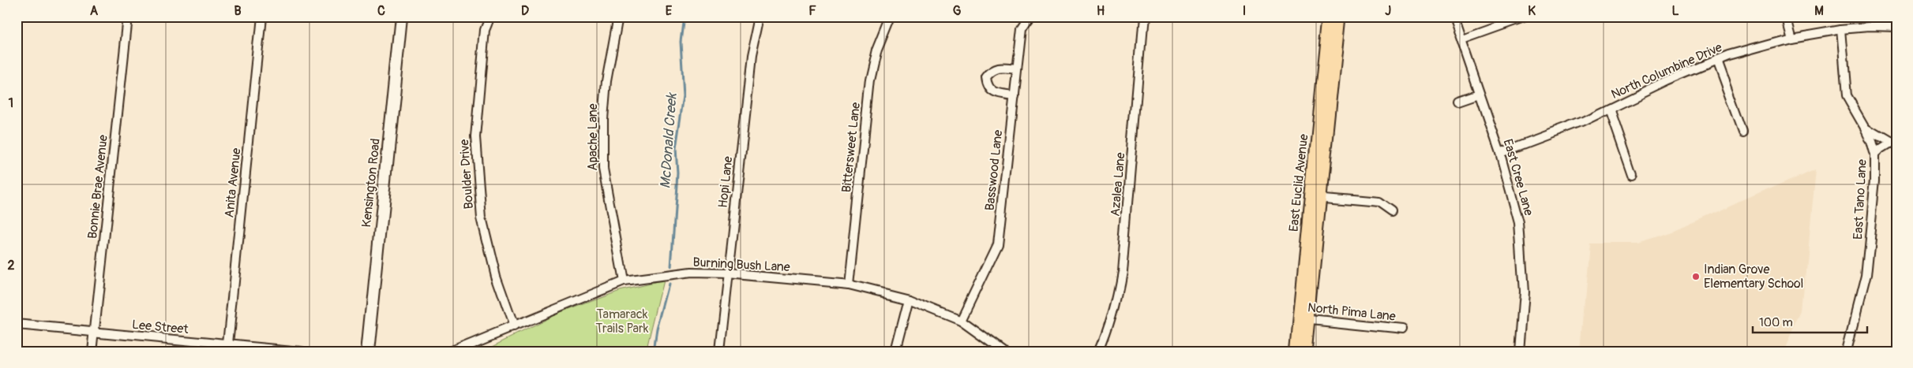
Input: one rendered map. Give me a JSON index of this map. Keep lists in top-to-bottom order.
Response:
{
  "streets": {
    "main road": ["Kensington Road", "East Euclid Avenue"],
    "street": [
      "North Columbine Drive",
      "Apache Lane",
      "Bittersweet Lane",
      "Basswood Lane",
      "Boulder Drive",
      "East Cree Lane",
      "Hopi Lane",
      "Anita Avenue",
      "Azalea Lane",
      "Bonnie Brae Avenue",
      "East Tano Lane",
      "Burning Bush Lane",
      "North Pima Lane",
      "Lee Street"
    ]
  },
  "crossings": [
    ["North Columbine Drive", "East Cree Lane"],
    ["North Columbine Drive", "East Tano Lane"],
    ["Apache Lane", "Burning Bush Lane"],
    ["Bittersweet Lane", "Burning Bush Lane"],
    ["Basswood Lane", "Burning Bush Lane"],
    ["Boulder Drive", "Burning Bush Lane"],
    ["Hopi Lane", "Burning Bush Lane"],
    ["Anita Avenue", "Lee Street"],
    ["East Euclid Avenue", "North Pima Lane"],
    ["Bonnie Brae Avenue", "Lee Street"]
  ],
  "water": ["McDonald Creek"],
  "parks": ["Tamarack Trails Park"],
  "places": ["Indian Grove Elementary School"],
  "scale_bar": "100 m",
  "grid": {
    "columns": [
      "A",
      "B",
      "C",
      "D",
      "E",
      "F",
      "G",
      "H",
      "I",
      "J",
      "K",
      "L",
      "M"
    ],
    "rows": ["1", "2"]
  }
}
